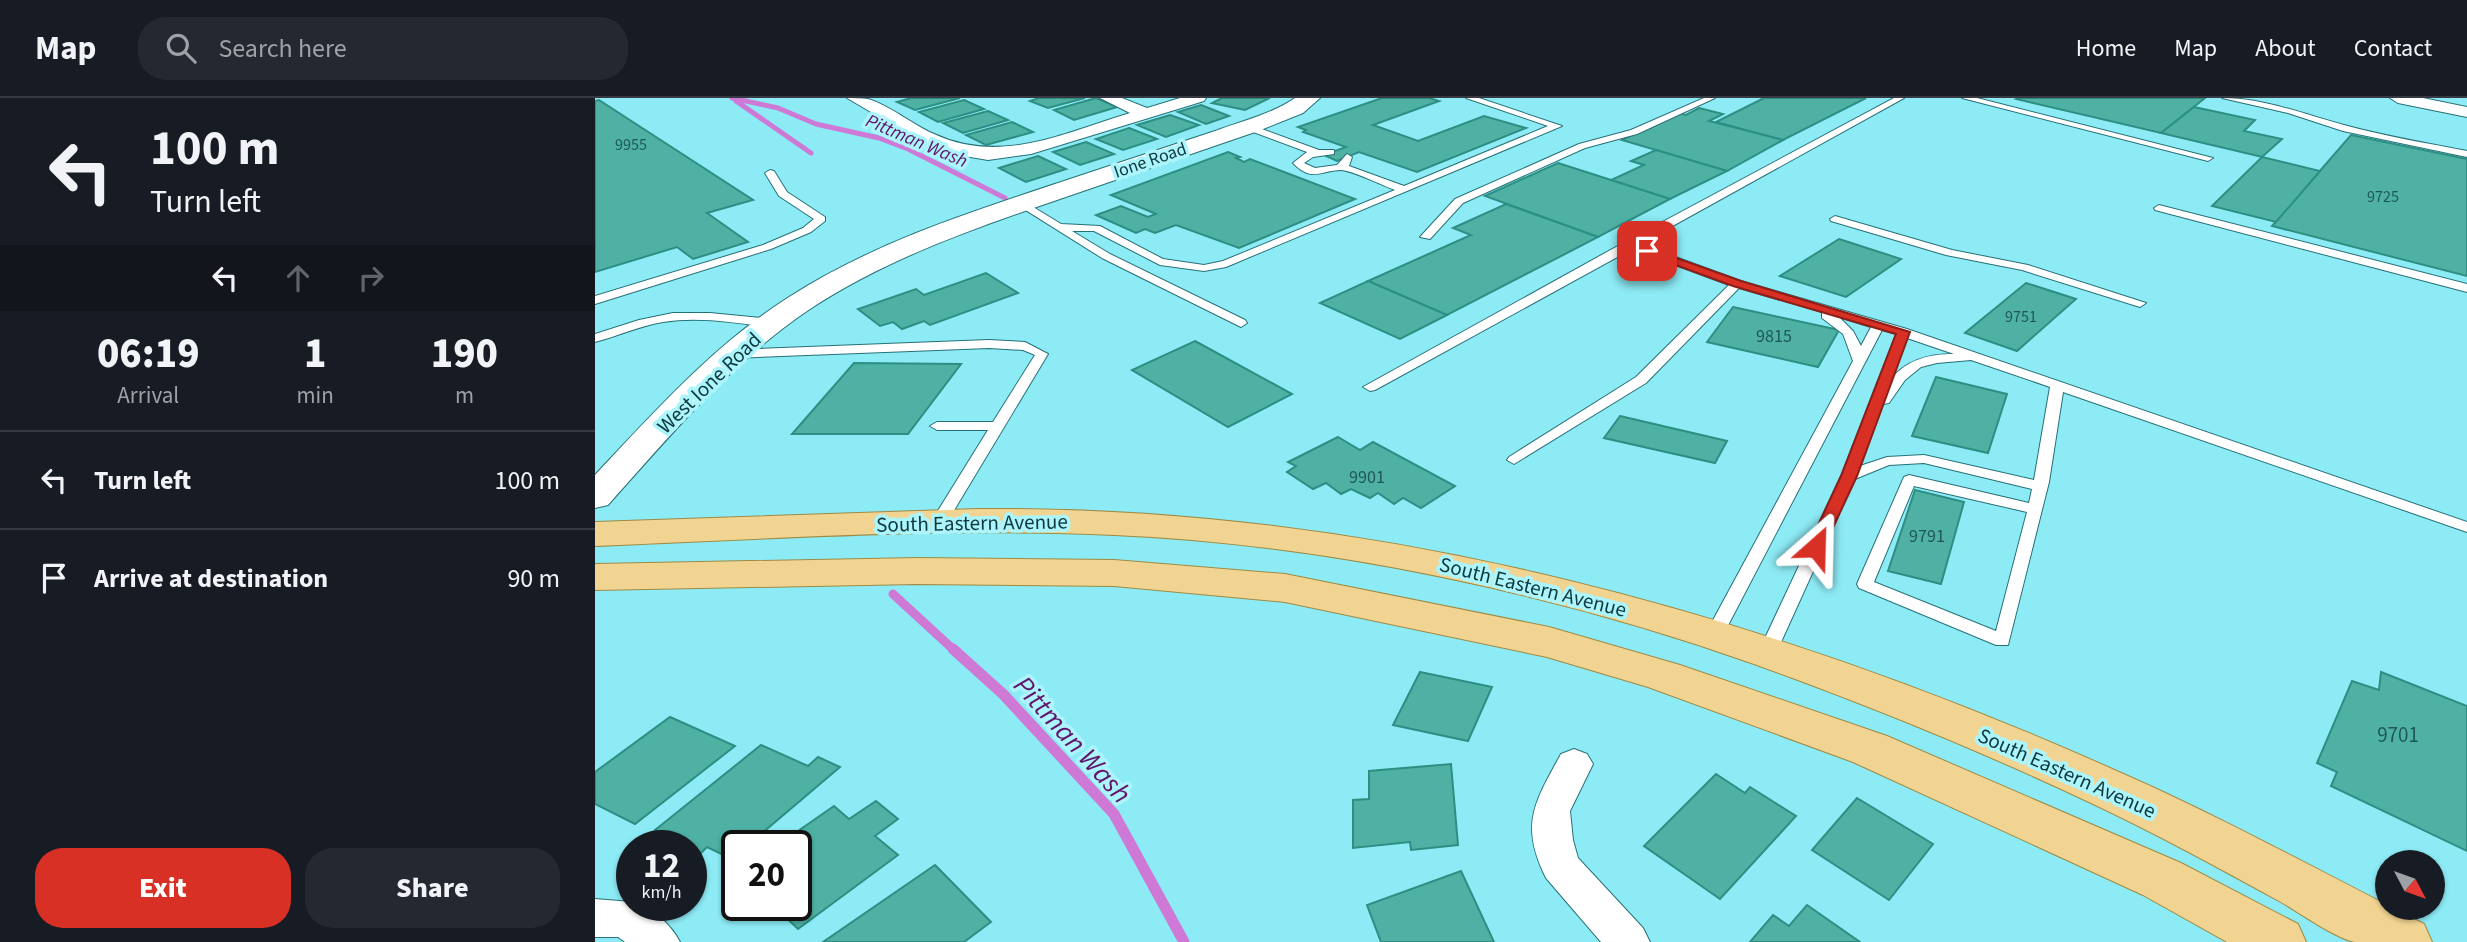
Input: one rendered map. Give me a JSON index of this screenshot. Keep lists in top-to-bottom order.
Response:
{
  "streets": {
    "main road": ["South Eastern Avenue"],
    "street": ["Ione Road", "West Ione Road"]
  },
  "crossings": [
    ["Ione Road", "West Ione Road"]
  ],
  "water": ["Pittman Wash"],
  "house_numbers": [
    "9955",
    "9725",
    "9751",
    "9815",
    "9901",
    "9791",
    "9701"
  ],
  "north": "bottom right",
  "page": {
    "header": "Map",
    "search": "Search here",
    "nav": [
      "Home",
      "Map",
      "About",
      "Contact"
    ],
    "turn": ["100 m", "Turn left"],
    "eta": [
      "06:19",
      "Arrival",
      "1",
      "min",
      "190",
      "m"
    ],
    "list": [
      {
        "name": "Turn left",
        "value": "100 m"
      },
      {
        "name": "Arrive at destination",
        "value": "90 m"
      }
    ],
    "speed": "12 km/h",
    "limit": "20",
    "buttons": ["Exit", "Share"]
  }
}
